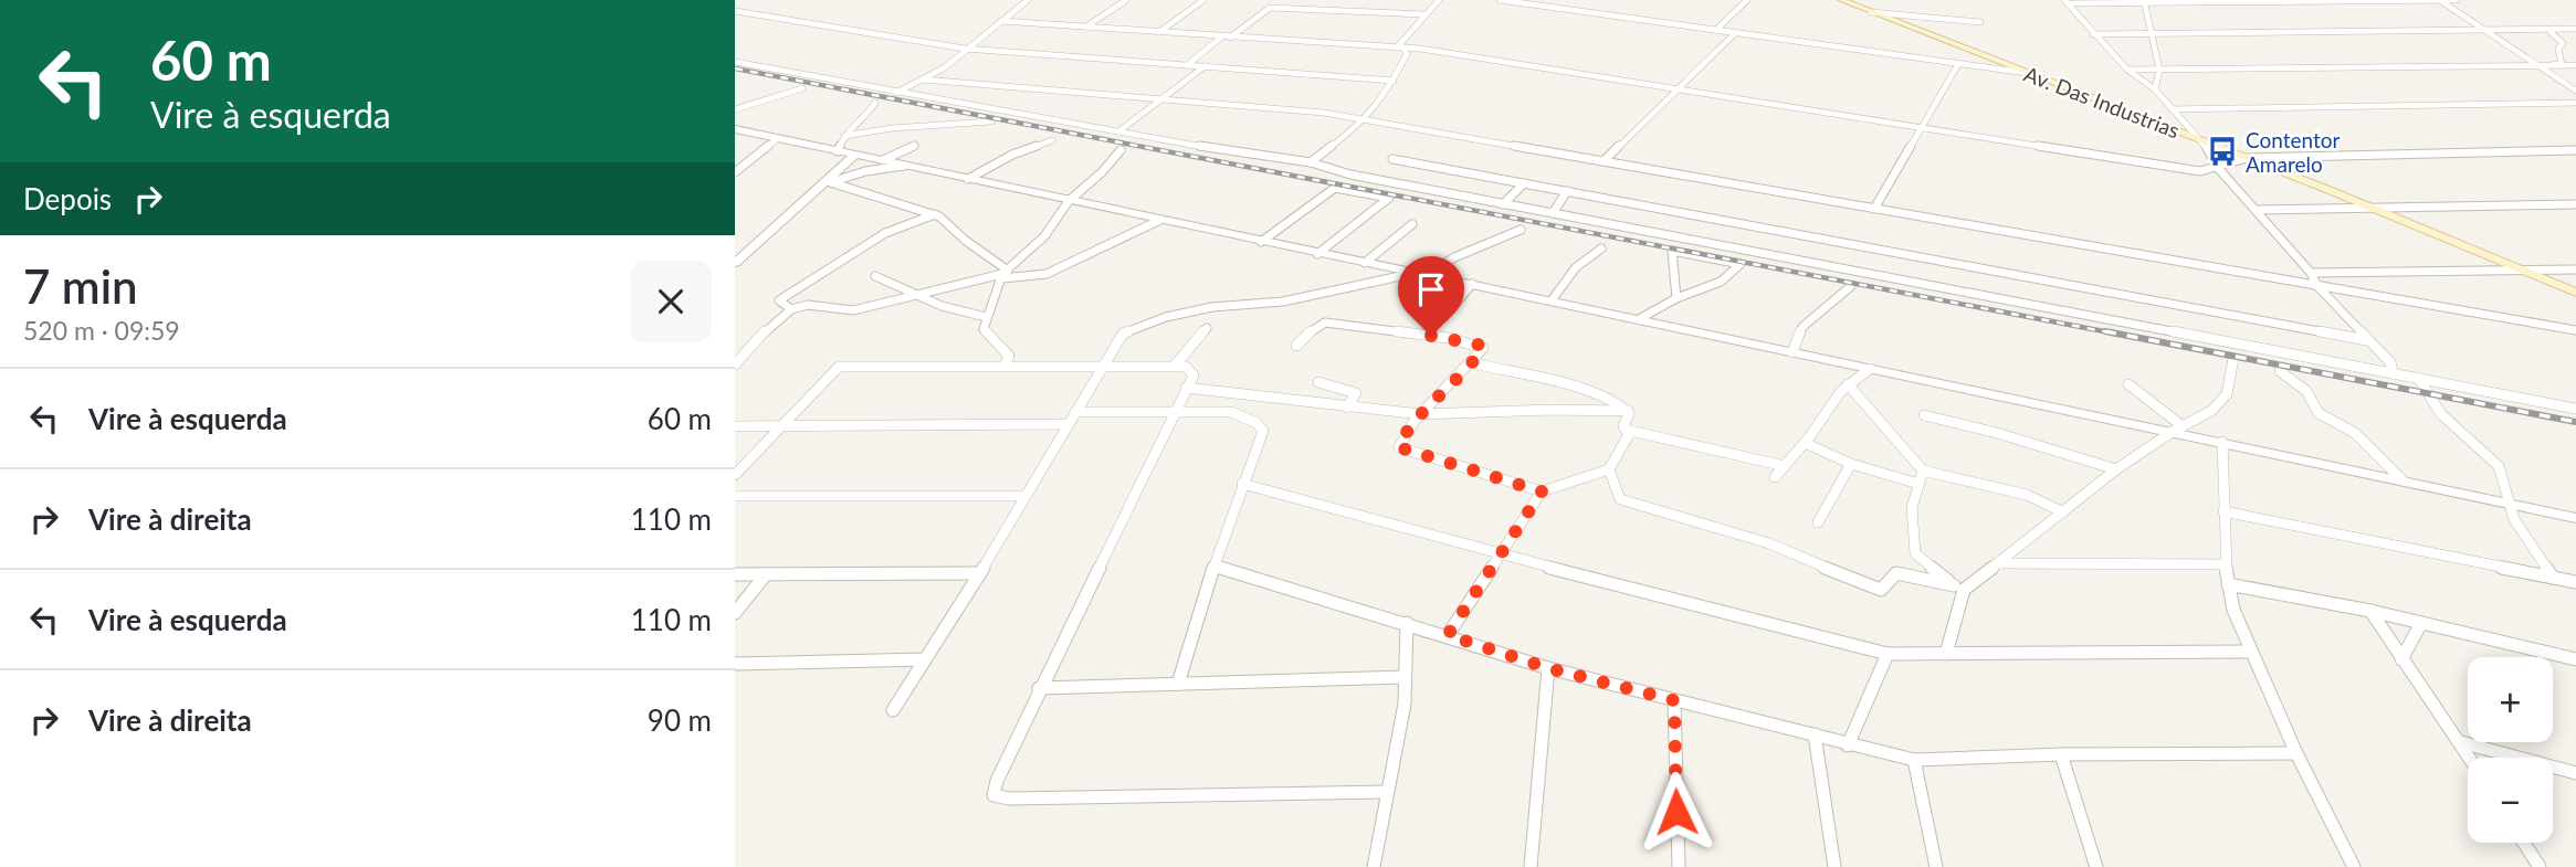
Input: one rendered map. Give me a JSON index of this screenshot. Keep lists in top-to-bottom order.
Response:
{
  "streets": {
    "main road": ["Av. Das Industrias"]
  },
  "places": {
    "bus stop": ["Contentor Amarelo"]
  },
  "page": {
    "turn": ["60 m", "Vire à esquerda"],
    "then": "Depois",
    "heading": ["7 min", "520 m · 09:59"],
    "list": [
      {
        "name": "Vire à esquerda",
        "value": "60 m"
      },
      {
        "name": "Vire à direita",
        "value": "110 m"
      },
      {
        "name": "Vire à esquerda",
        "value": "110 m"
      },
      {
        "name": "Vire à direita",
        "value": "90 m"
      }
    ],
    "map_buttons": ["+", "−"]
  }
}
